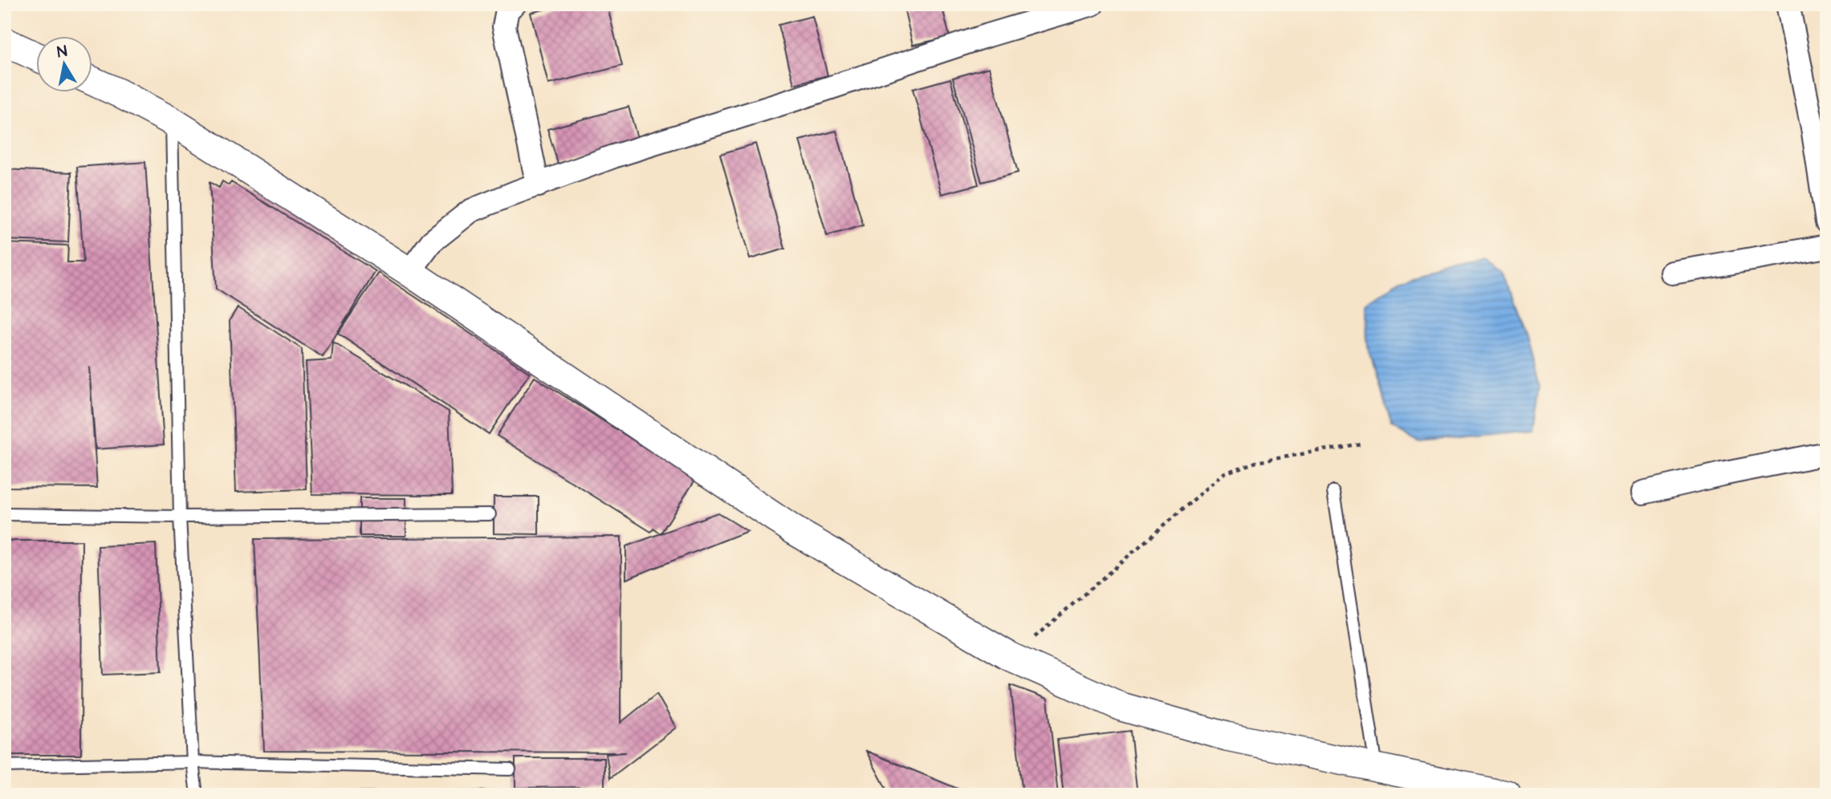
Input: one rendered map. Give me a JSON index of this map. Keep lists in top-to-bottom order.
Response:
{
  "north": "top"
}
